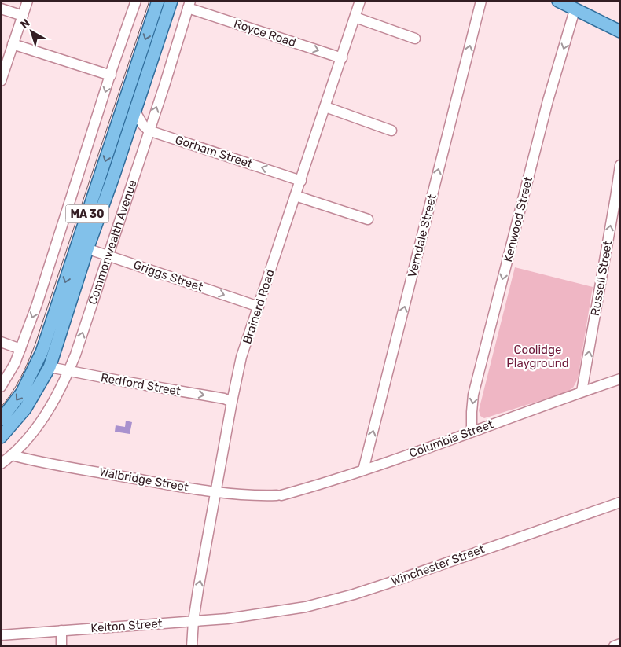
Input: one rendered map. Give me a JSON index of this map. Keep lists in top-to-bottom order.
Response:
{
  "streets": {
    "main road": ["MA 30", "Commonwealth Avenue"],
    "street": [
      "Royce Road",
      "Gorham Street",
      "Kenwood Street",
      "Verndale Street",
      "Griggs Street",
      "Russell Street",
      "Brainerd Road",
      "Redford Street",
      "Columbia Street",
      "Walbridge Street",
      "Winchester Street",
      "Kelton Street"
    ]
  },
  "crossings": [
    ["Royce Road", "Commonwealth Avenue"],
    ["Royce Road", "Brainerd Road"],
    ["Gorham Street", "Commonwealth Avenue"],
    ["Gorham Street", "Brainerd Road"],
    ["Kenwood Street", "Columbia Street"],
    ["Verndale Street", "Columbia Street"],
    ["Commonwealth Avenue", "Griggs Street"],
    ["Commonwealth Avenue", "Redford Street"],
    ["Commonwealth Avenue", "Walbridge Street"],
    ["Griggs Street", "Brainerd Road"],
    ["Russell Street", "Columbia Street"],
    ["Brainerd Road", "Redford Street"],
    ["Brainerd Road", "Walbridge Street"],
    ["Brainerd Road", "Kelton Street"],
    ["Columbia Street", "Walbridge Street"],
    ["Winchester Street", "Kelton Street"]
  ],
  "one_way": [
    "Royce Road",
    "Gorham Street",
    "Kenwood Street",
    "Verndale Street",
    "Griggs Street",
    "Russell Street",
    "Redford Street"
  ],
  "parks": ["Coolidge Playground"],
  "north": "top left"
}
